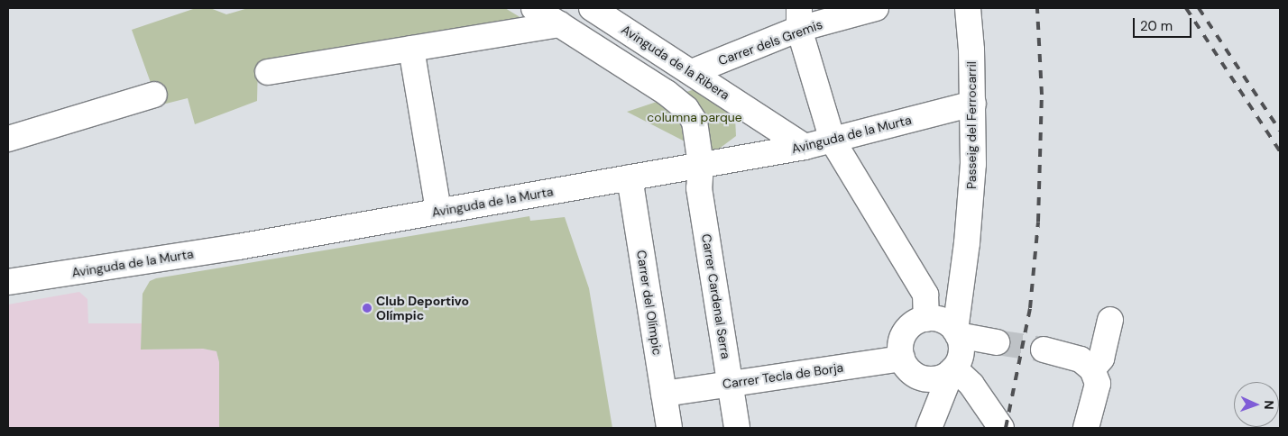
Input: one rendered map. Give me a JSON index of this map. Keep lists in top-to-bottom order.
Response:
{
  "streets": {
    "street": [
      "Carrer dels Gremis",
      "Avinguda de la Ribera",
      "Passeig del Ferrocarril",
      "Avinguda de la Murta",
      "Carrer Cardenal Serra",
      "Carrer del Olímpic",
      "Carrer Tecla de Borja"
    ]
  },
  "crossings": [
    ["Carrer dels Gremis", "Avinguda de la Ribera"],
    ["Avinguda de la Ribera", "Avinguda de la Murta"],
    ["Passeig del Ferrocarril", "Avinguda de la Murta"],
    ["Passeig del Ferrocarril", "Carrer Tecla de Borja"],
    ["Avinguda de la Murta", "Carrer Cardenal Serra"],
    ["Avinguda de la Murta", "Carrer del Olímpic"],
    ["Carrer Cardenal Serra", "Carrer Tecla de Borja"],
    ["Carrer del Olímpic", "Carrer Tecla de Borja"]
  ],
  "parks": ["columna parque"],
  "places": ["Club Deportivo Olímpic"],
  "scale_bar": "20 m",
  "north": "right"
}
